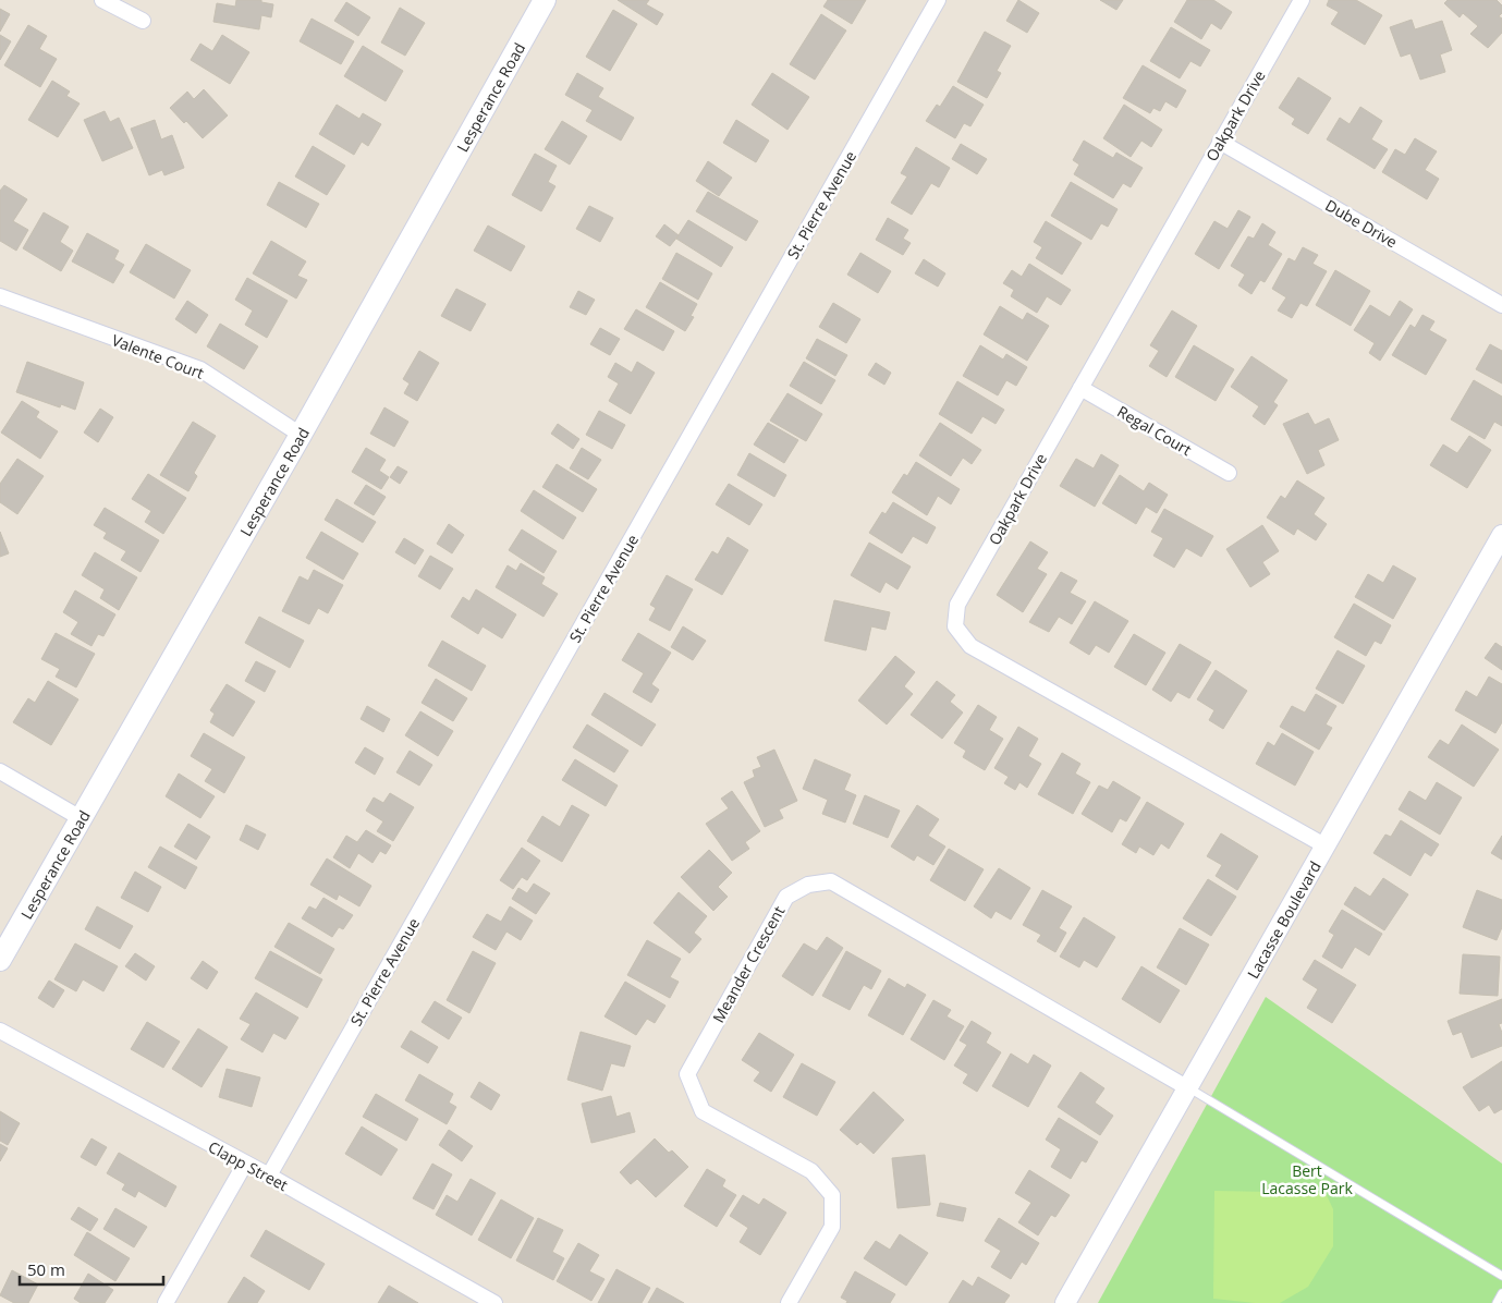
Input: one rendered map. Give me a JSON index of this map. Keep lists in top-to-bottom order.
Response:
{
  "streets": {
    "main road": ["Lesperance Road"],
    "street": [
      "Oakpark Drive",
      "St. Pierre Avenue",
      "Dube Drive",
      "Valente Court",
      "Regal Court",
      "Lacasse Boulevard",
      "Meander Crescent",
      "Clapp Street"
    ]
  },
  "crossings": [
    ["Lesperance Road", "Valente Court"],
    ["Oakpark Drive", "Dube Drive"],
    ["Oakpark Drive", "Regal Court"],
    ["Oakpark Drive", "Lacasse Boulevard"],
    ["St. Pierre Avenue", "Clapp Street"],
    ["Lacasse Boulevard", "Meander Crescent"]
  ],
  "parks": ["Bert Lacasse Park"],
  "scale_bar": "50 m"
}
